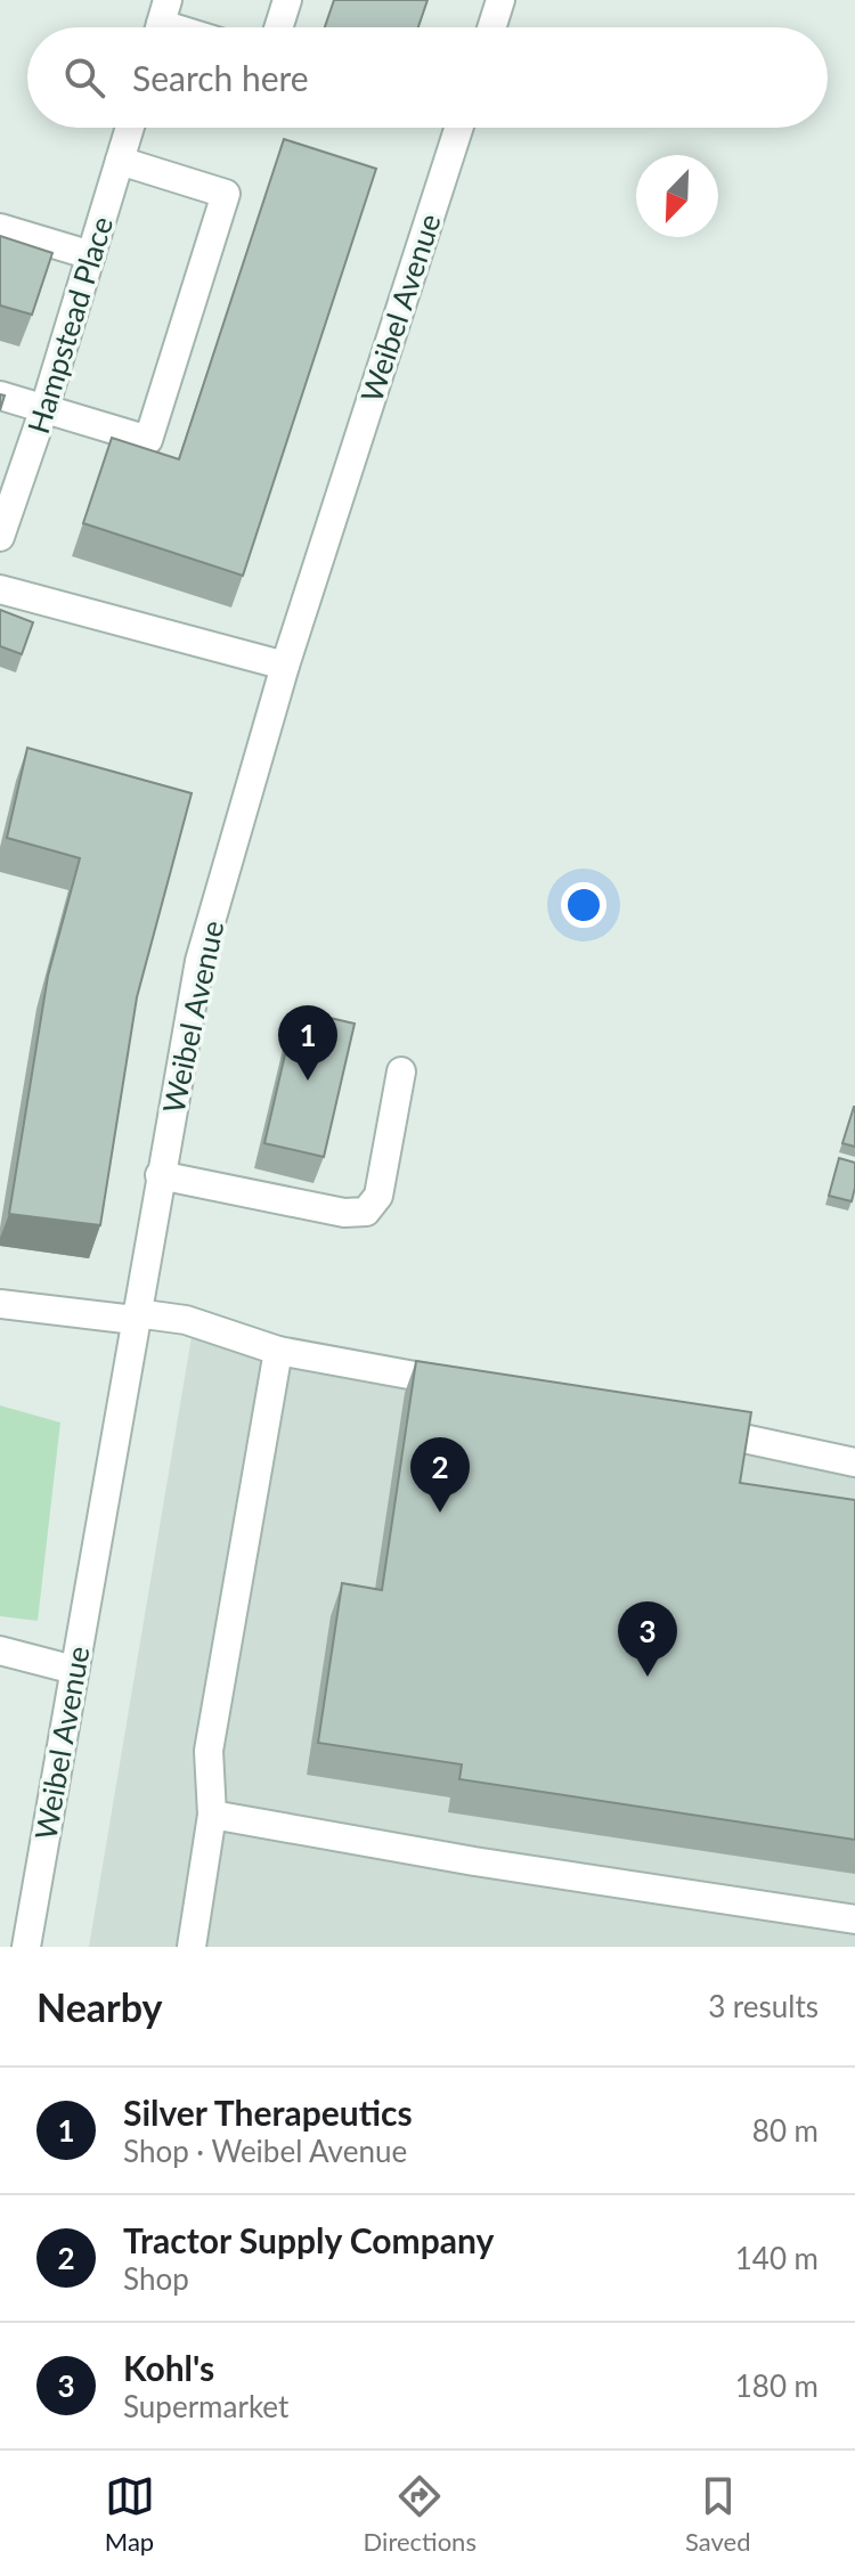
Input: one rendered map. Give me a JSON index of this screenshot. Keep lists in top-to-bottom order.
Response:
{
  "streets": {
    "street": ["Weibel Avenue", "Hampstead Place"]
  },
  "north": "bottom left",
  "page": {
    "search": "Search here",
    "pins": ["1", "2", "3"],
    "heading": ["Nearby", "3 results"],
    "list": [
      {
        "mark": "1",
        "name": "Silver Therapeutics",
        "note": "Shop · Weibel Avenue",
        "value": "80 m"
      },
      {
        "mark": "2",
        "name": "Tractor Supply Company",
        "note": "Shop",
        "value": "140 m"
      },
      {
        "mark": "3",
        "name": "Kohl's",
        "note": "Supermarket",
        "value": "180 m"
      }
    ],
    "nav": ["Map", "Directions", "Saved"]
  }
}
